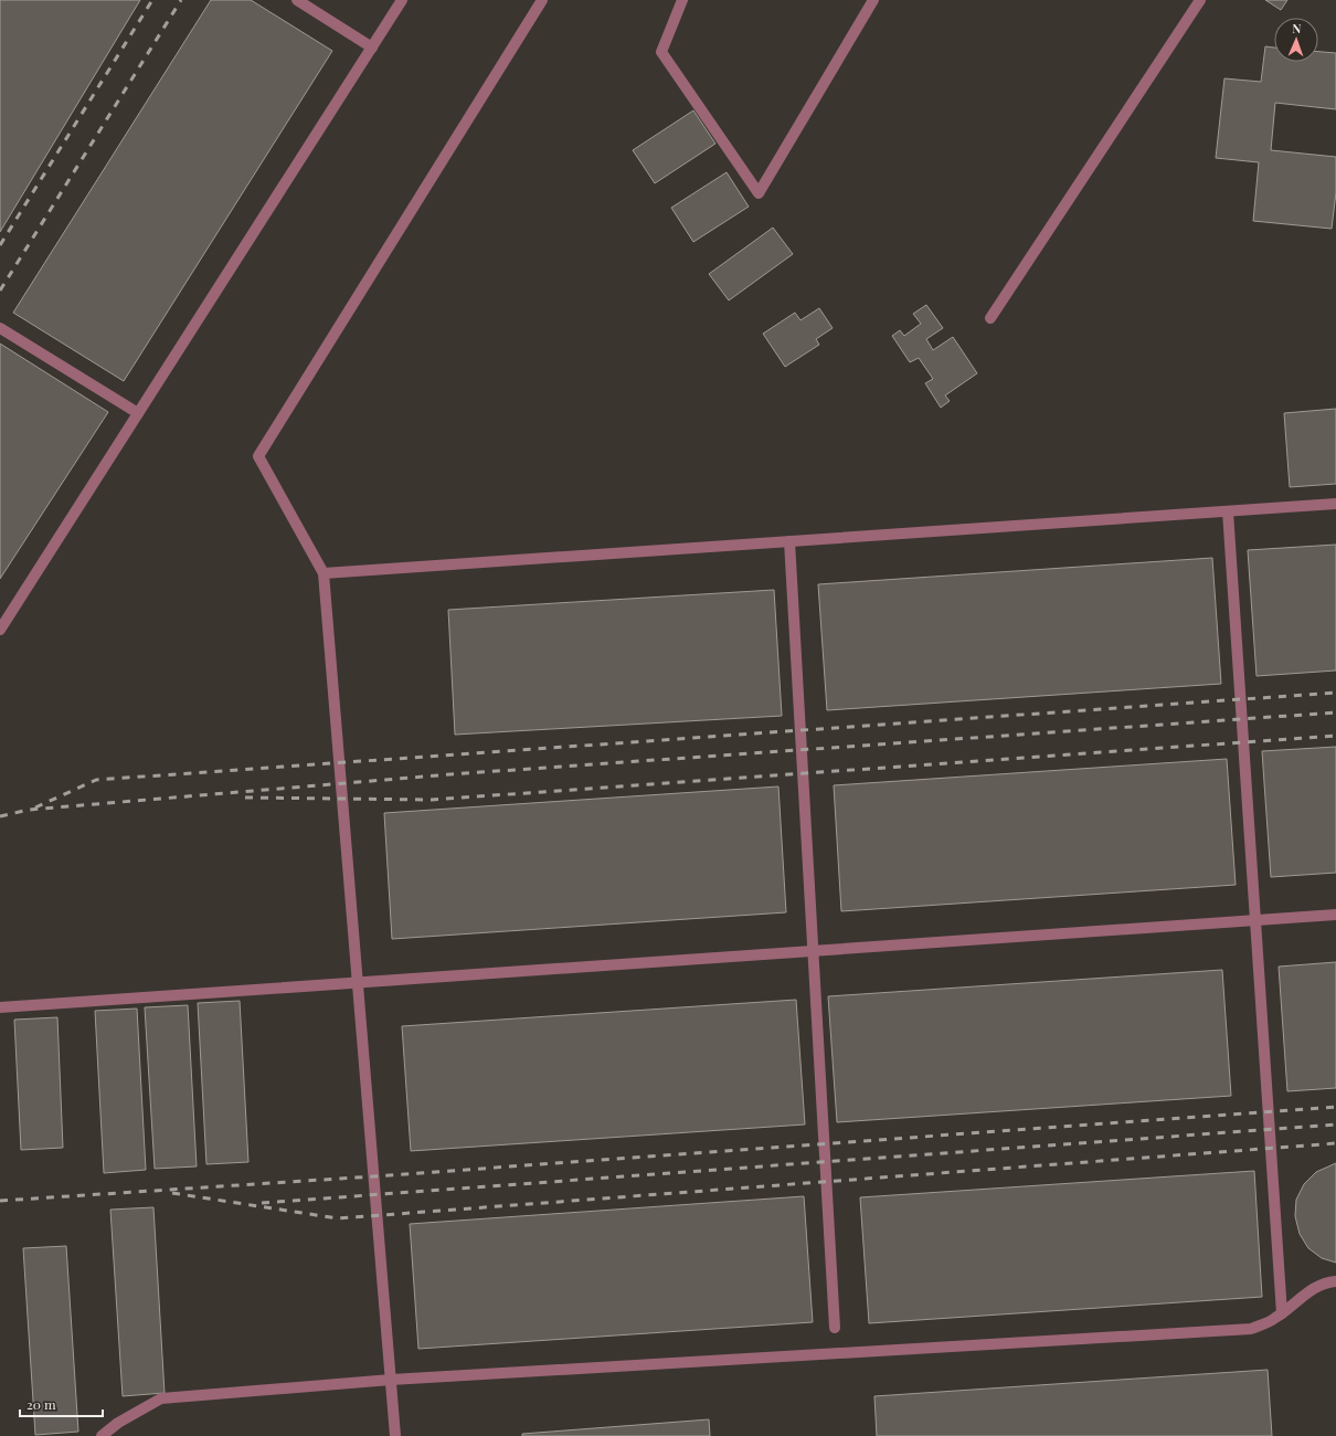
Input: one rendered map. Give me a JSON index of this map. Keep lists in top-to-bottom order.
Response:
{
  "scale_bar": "20 m",
  "north": "top"
}
